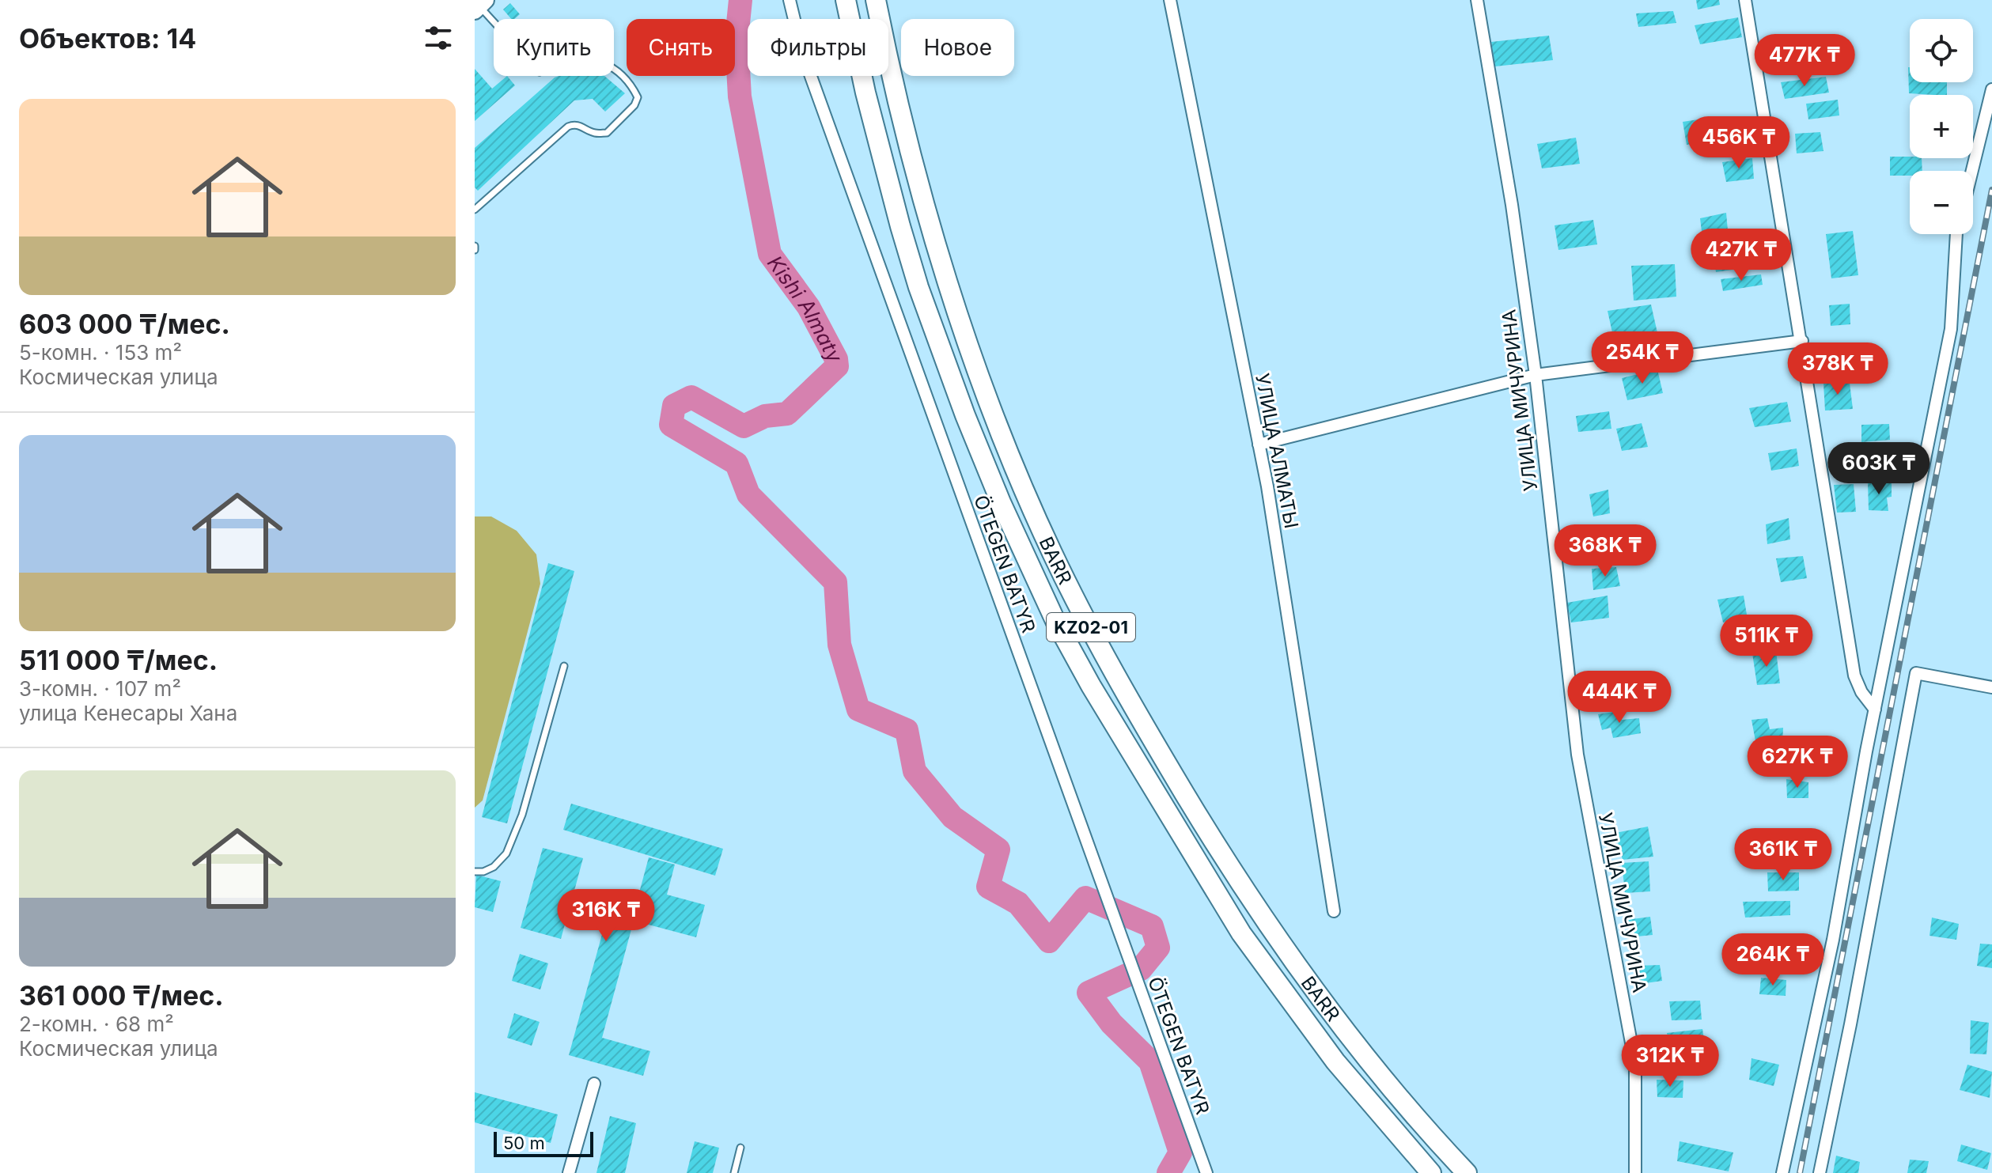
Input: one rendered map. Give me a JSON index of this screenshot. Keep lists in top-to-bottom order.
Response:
{
  "streets": {
    "highway": ["BARR", "KZ02-01"],
    "street": ["УЛИЦА МИЧУРИНА", "УЛИЦА АЛМАТЫ", "ÖTEGEN BATYR"]
  },
  "water": ["Kіshі Almaty"],
  "scale_bar": "50 m",
  "page": {
    "heading": "Объектов: 14",
    "map_buttons": ["+", "−"],
    "chip": [
      "Купить",
      "Снять",
      "Фильтры",
      "Новое"
    ],
    "price": [
      "477K ₸",
      "456K ₸",
      "427K ₸",
      "254K ₸",
      "378K ₸",
      "603K ₸",
      "368K ₸",
      "511K ₸",
      "444K ₸",
      "627K ₸",
      "361K ₸",
      "316K ₸",
      "264K ₸",
      "312K ₸"
    ],
    "list": [
      {
        "name": "603 000 ₸/мес.",
        "note": "5-комн. · 153 m² · Космическая улица"
      },
      {
        "name": "511 000 ₸/мес.",
        "note": "3-комн. · 107 m² · улица Кенесары Хана"
      },
      {
        "name": "361 000 ₸/мес.",
        "note": "2-комн. · 68 m² · Космическая улица"
      }
    ],
    "scale": "50 m"
  }
}
